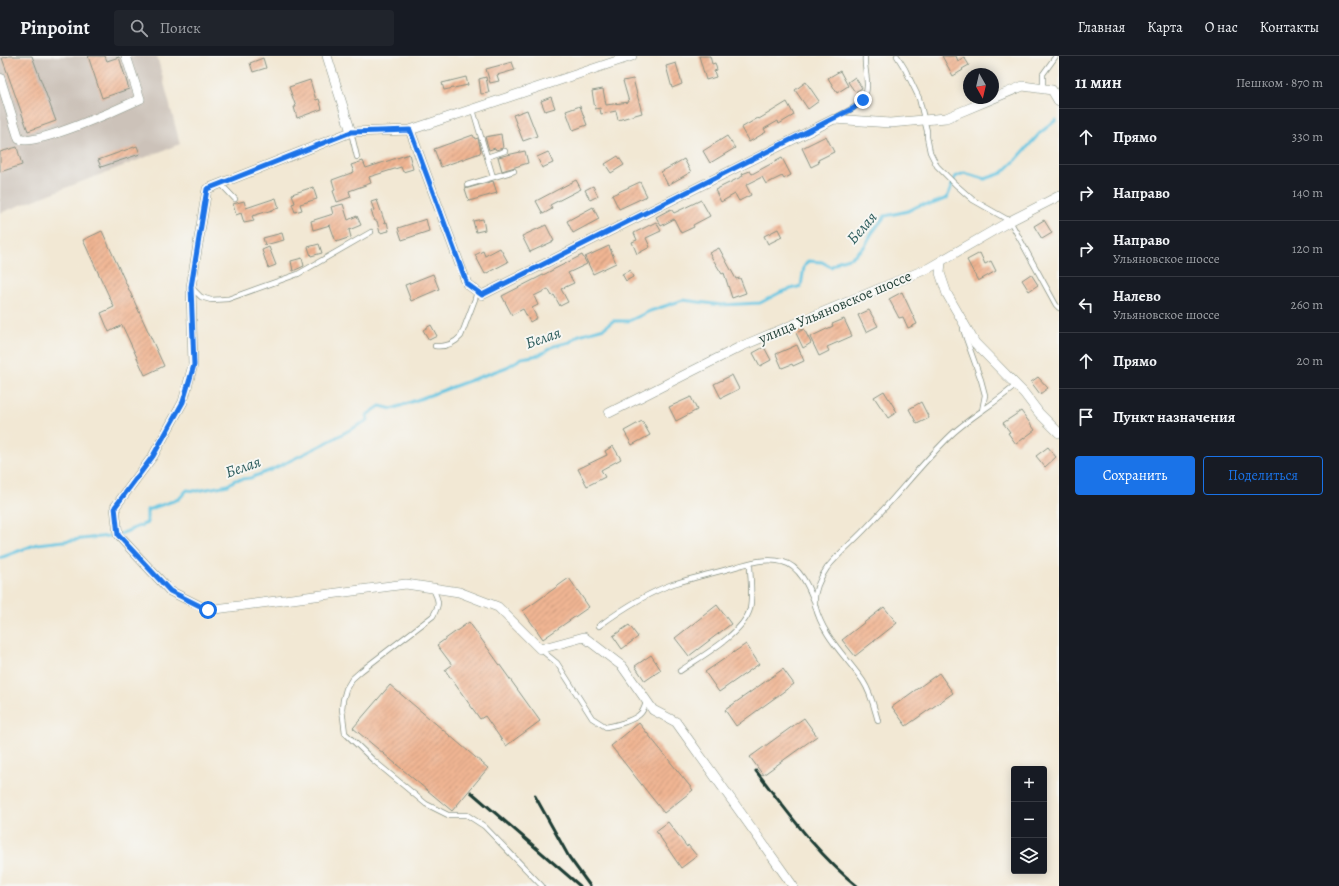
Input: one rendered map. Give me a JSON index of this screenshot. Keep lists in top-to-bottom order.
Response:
{
  "streets": {
    "street": ["улица Ульяновское шоссе"]
  },
  "water": ["Белая"],
  "north": "bottom",
  "page": {
    "header": "Pinpoint",
    "search": "Поиск",
    "nav": [
      "Главная",
      "Карта",
      "О нас",
      "Контакты"
    ],
    "heading": ["11 мин", "Пешком · 870 m"],
    "list": [
      ["Прямо", "330 m"],
      ["Направо", "140 m"],
      ["Направо", "Ульяновское шоссе", "120 m"],
      ["Налево", "Ульяновское шоссе", "260 m"],
      ["Прямо", "20 m"],
      "Пункт назначения"
    ],
    "buttons": ["Сохранить", "Поделиться"],
    "map_buttons": ["+", "−"]
  }
}
